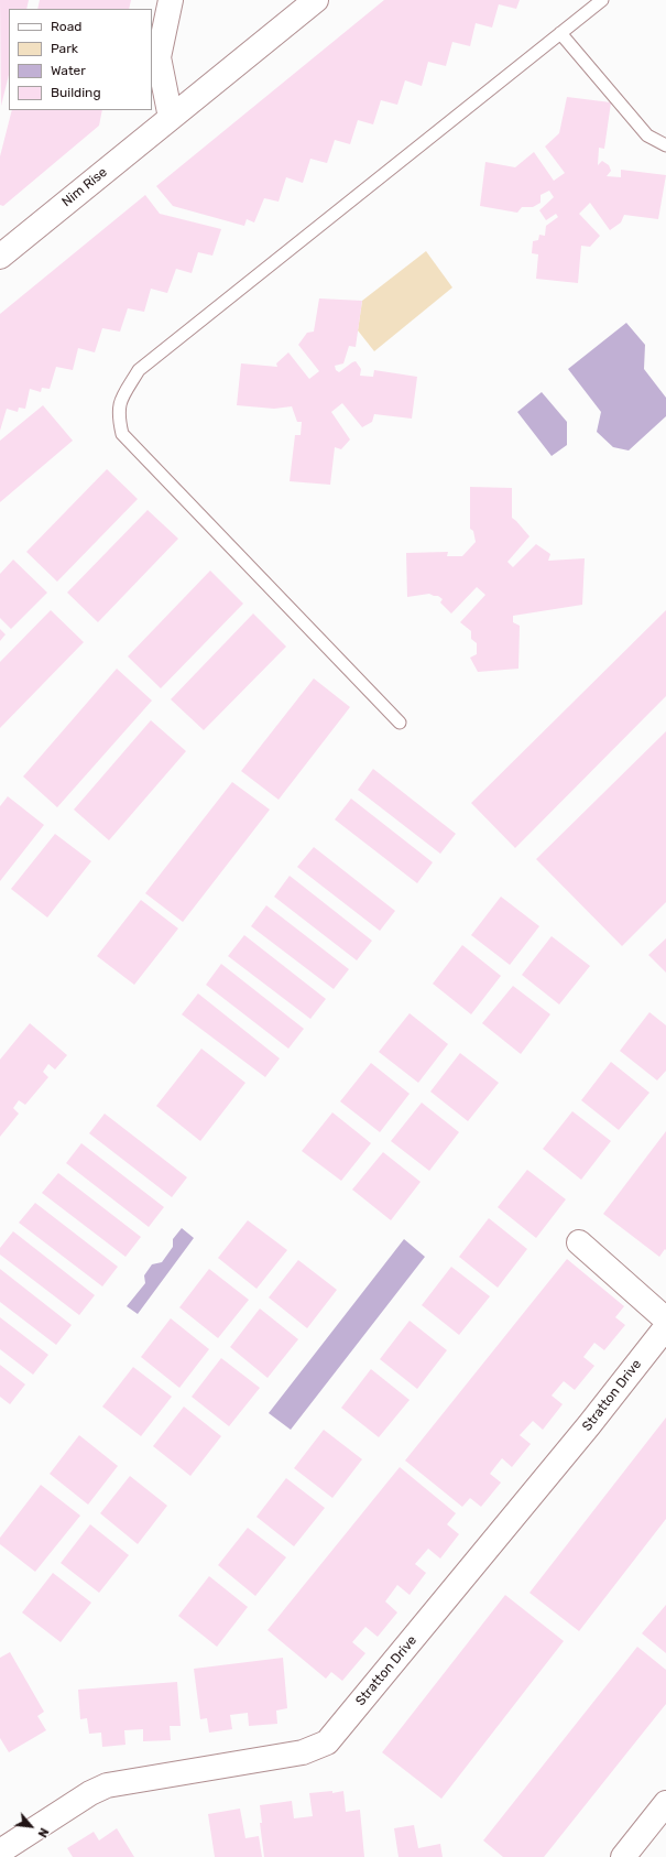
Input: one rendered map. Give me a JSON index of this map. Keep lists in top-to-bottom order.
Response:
{
  "streets": {
    "street": ["Nim Rise", "Stratton Drive"]
  },
  "legend": [
    "Road",
    "Park",
    "Water",
    "Building"
  ],
  "north": "bottom right"
}
